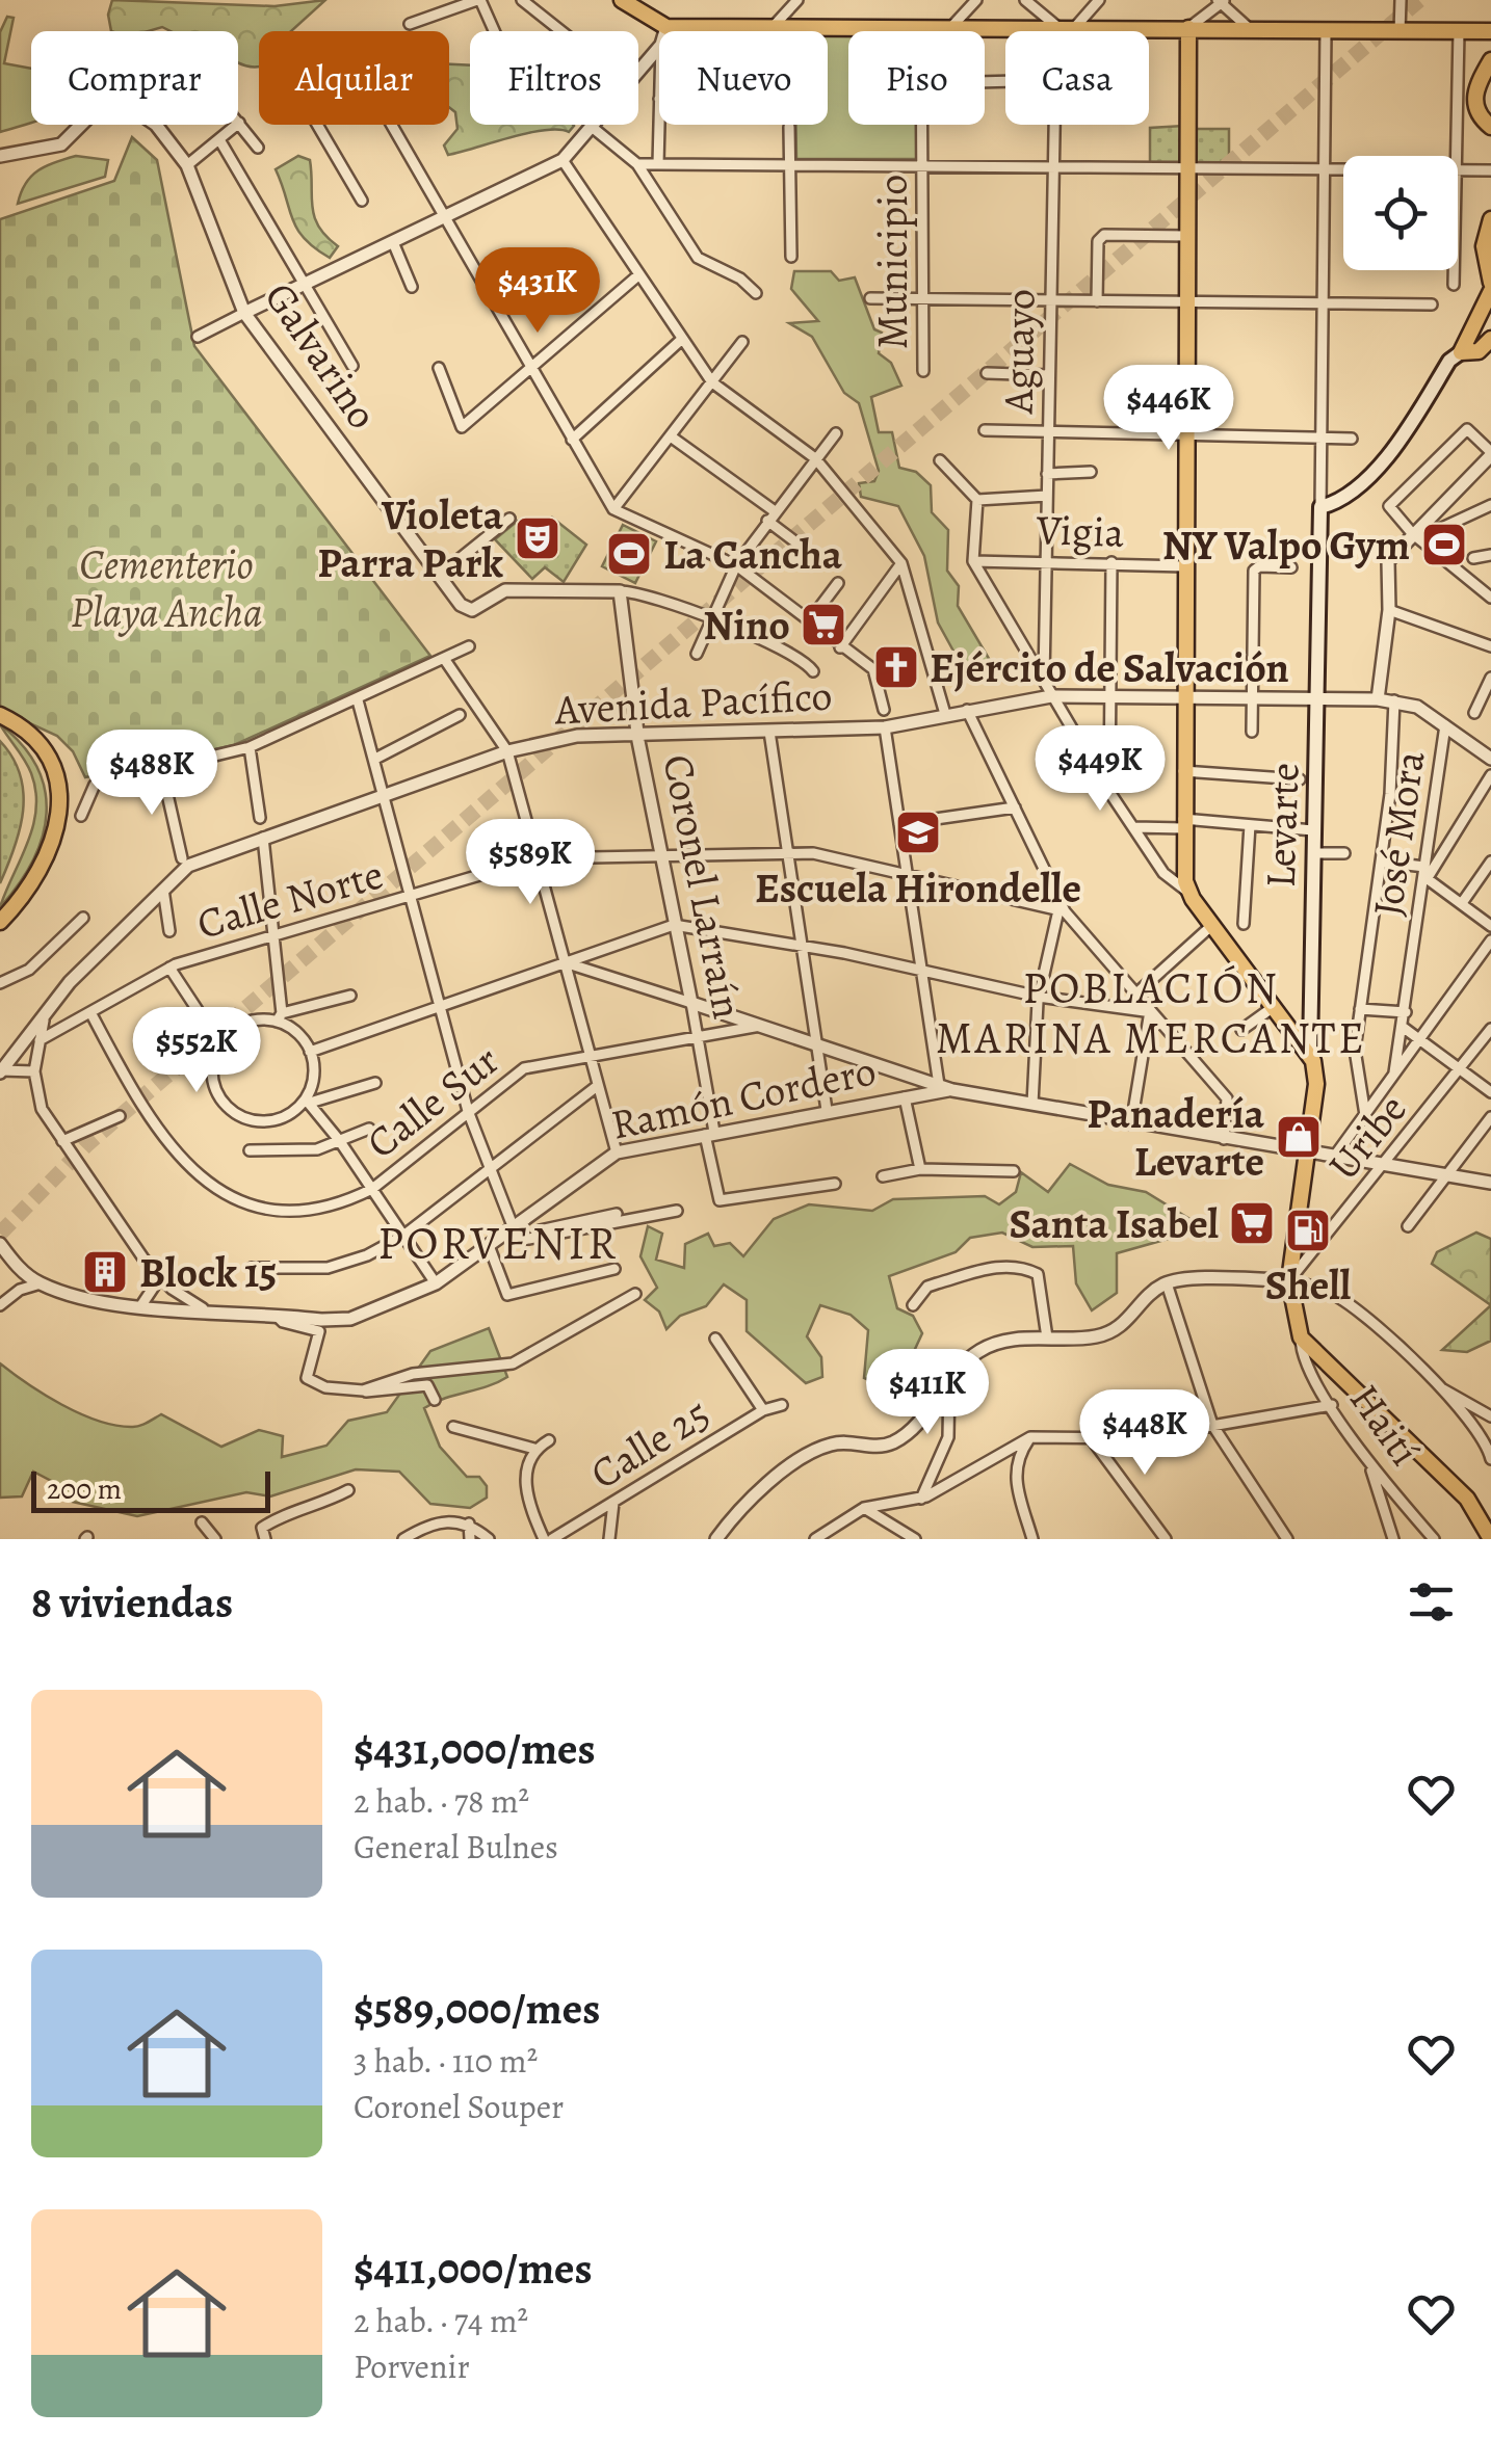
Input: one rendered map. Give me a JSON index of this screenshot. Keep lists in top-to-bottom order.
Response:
{
  "streets": {
    "main road": ["Levarte"],
    "street": [
      "Municipio",
      "Aguayo",
      "Galvarino",
      "Vigia",
      "Avenida Pacífico",
      "José Mora",
      "Coronel Larraín",
      "Calle Norte",
      "Ramón Cordero",
      "Calle Sur",
      "Uribe",
      "Haití",
      "Calle 25"
    ]
  },
  "crossings": [
    ["Aguayo", "Vigia"],
    ["Galvarino", "Coronel Larraín"],
    ["Avenida Pacífico", "Levarte"],
    ["Avenida Pacífico", "José Mora"],
    ["Avenida Pacífico", "Coronel Larraín"],
    ["Levarte", "Uribe"],
    ["Levarte", "Haití"],
    ["Coronel Larraín", "Calle Norte"],
    ["Coronel Larraín", "Ramón Cordero"],
    ["Coronel Larraín", "Calle Sur"],
    ["Calle Norte", "Calle Sur"]
  ],
  "districts": ["POBLACIÓN MARINA MERCANTE", "PORVENIR"],
  "parks": ["Cementerio Playa Ancha"],
  "places": {
    "theatre": ["Violeta Parra Park"],
    "sports": ["NY Valpo Gym", "La Cancha"],
    "supermarket": ["Nino", "Santa Isabel"],
    "church": ["Ejército de Salvación"],
    "school or university": ["Escuela Hirondelle"],
    "shop": ["Panadería Levarte"],
    "fuel station": ["Shell"],
    "building": ["Block 15"]
  },
  "scale_bar": "200 m",
  "page": {
    "chip": [
      "Comprar",
      "Alquilar",
      "Filtros",
      "Nuevo",
      "Piso",
      "Casa"
    ],
    "price": [
      "$431K",
      "$446K",
      "$449K",
      "$488K",
      "$589K",
      "$552K",
      "$411K",
      "$448K"
    ],
    "scale": "200 m",
    "heading": "8 viviendas",
    "list": [
      {
        "name": "$431,000/mes",
        "note": "2 hab. · 78 m² · General Bulnes"
      },
      {
        "name": "$589,000/mes",
        "note": "3 hab. · 110 m² · Coronel Souper"
      },
      {
        "name": "$411,000/mes",
        "note": "2 hab. · 74 m² · Porvenir"
      }
    ]
  }
}
